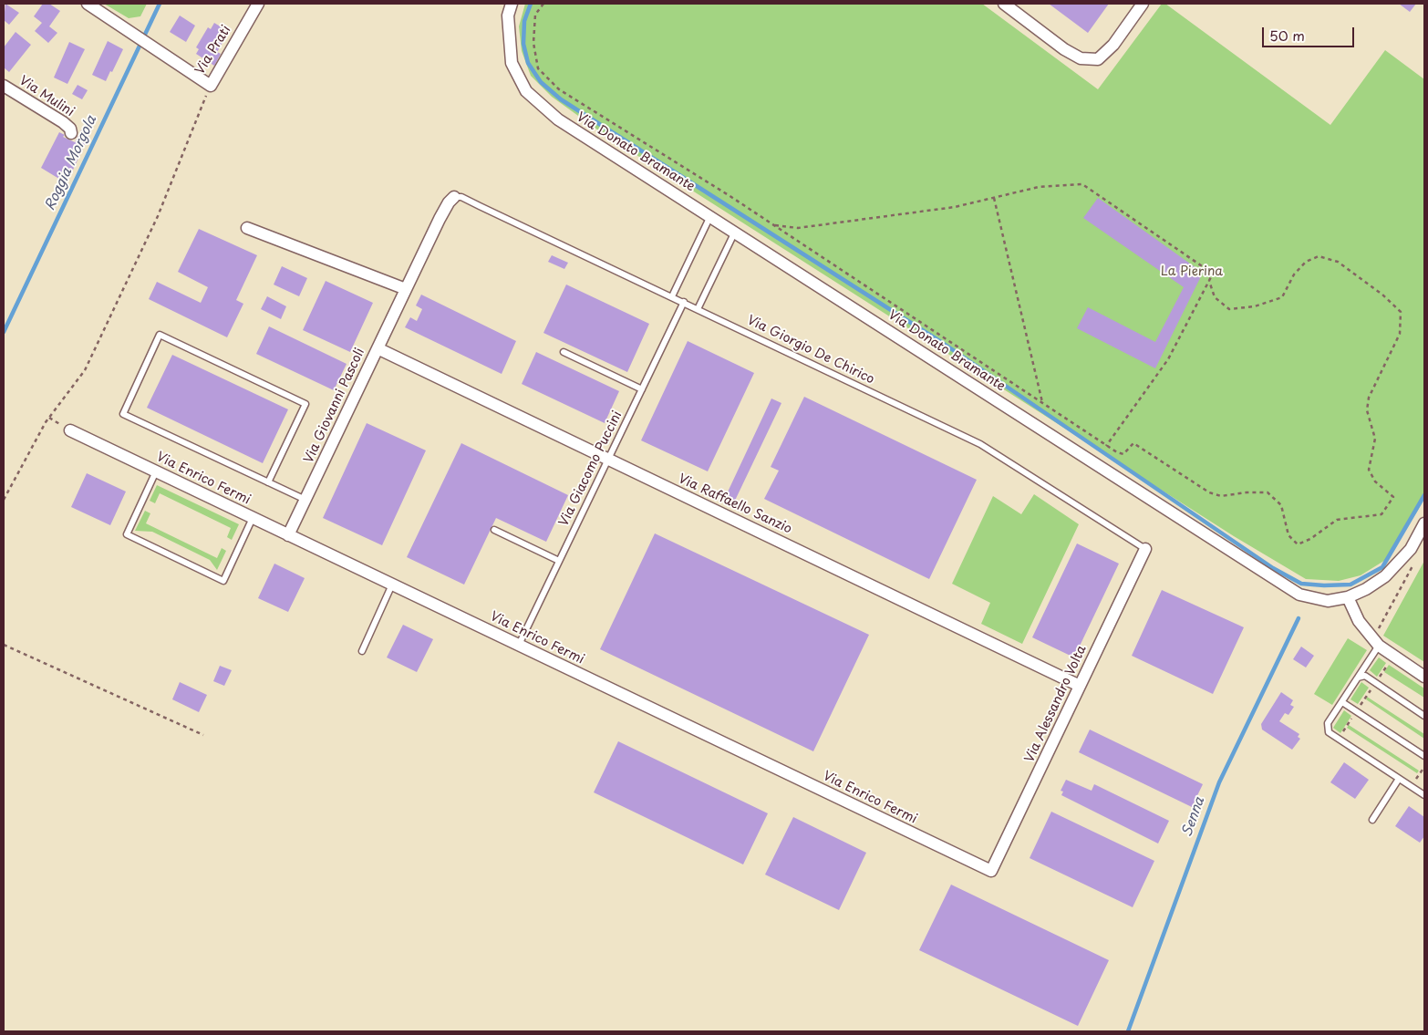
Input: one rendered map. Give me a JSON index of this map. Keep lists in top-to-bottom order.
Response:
{
  "streets": {
    "street": [
      "Via Prati",
      "Via Mulini",
      "Via Donato Bramante",
      "Via Giovanni Pascoli",
      "Via Enrico Fermi",
      "Via Raffaello Sanzio",
      "Via Alessandro Volta"
    ],
    "lane": ["Via Giorgio De Chirico", "Via Giacomo Puccini"]
  },
  "crossings": [
    ["Via Giorgio De Chirico", "Via Giovanni Pascoli"],
    ["Via Giorgio De Chirico", "Via Giacomo Puccini"],
    ["Via Giorgio De Chirico", "Via Alessandro Volta"],
    ["Via Giovanni Pascoli", "Via Enrico Fermi"],
    ["Via Giovanni Pascoli", "Via Raffaello Sanzio"],
    ["Via Giacomo Puccini", "Via Enrico Fermi"],
    ["Via Giacomo Puccini", "Via Raffaello Sanzio"],
    ["Via Enrico Fermi", "Via Alessandro Volta"],
    ["Via Raffaello Sanzio", "Via Alessandro Volta"]
  ],
  "water": ["Roggia Morgola", "Senna"],
  "parks": ["La Pierina"],
  "scale_bar": "50 m"
}
